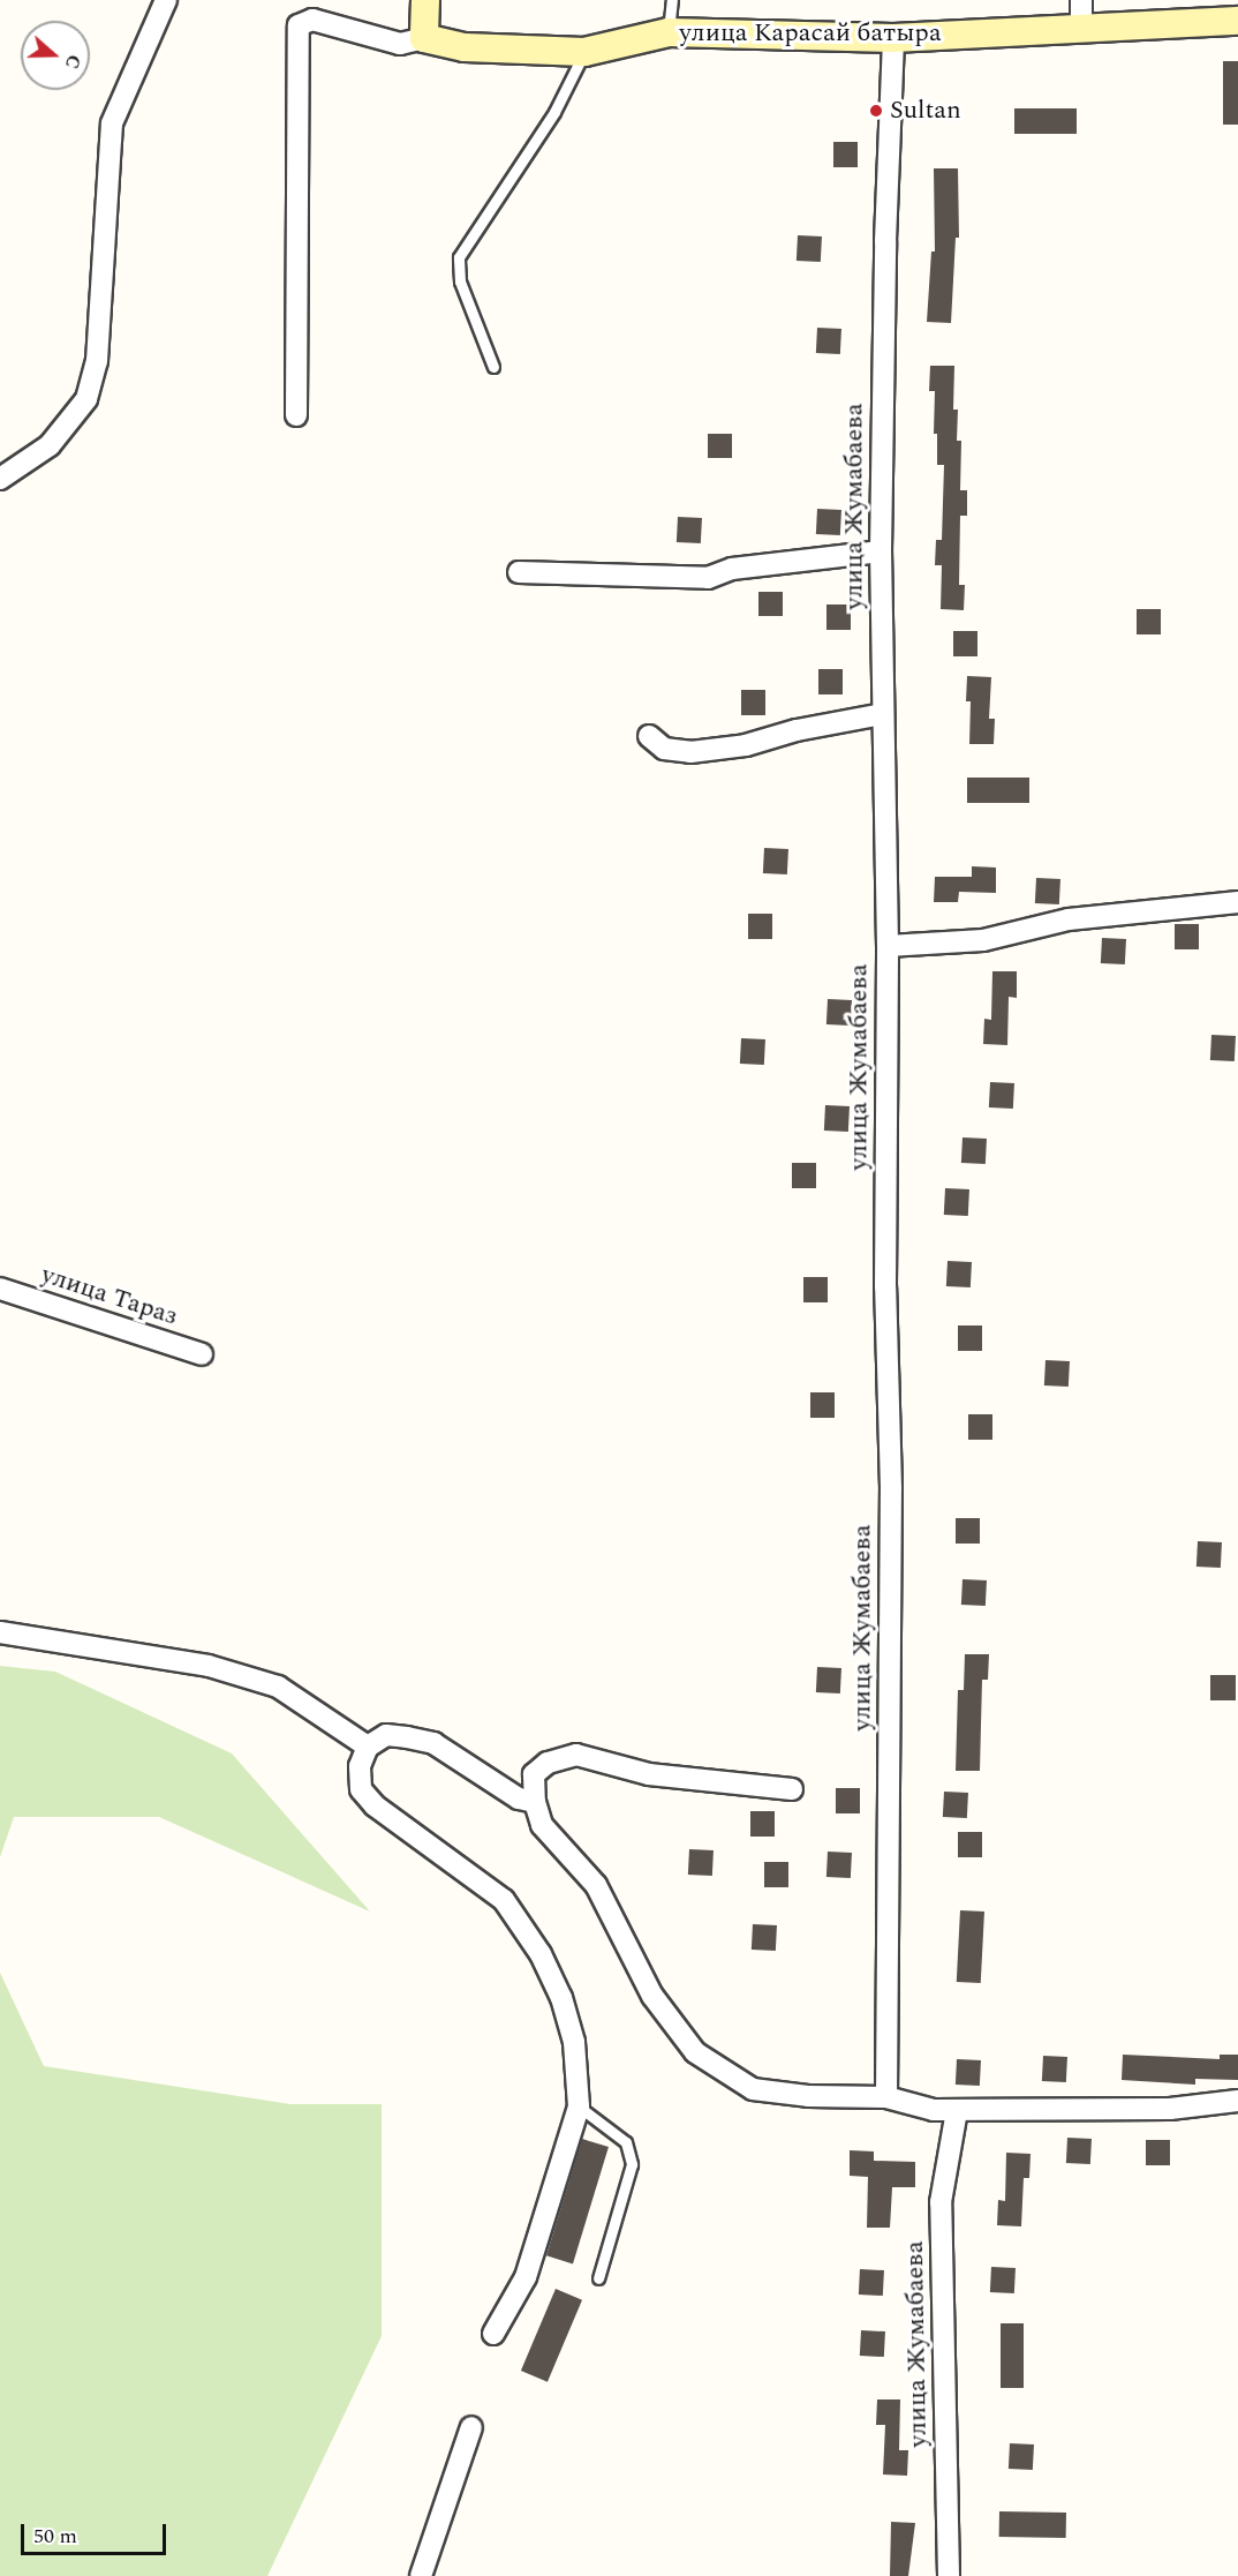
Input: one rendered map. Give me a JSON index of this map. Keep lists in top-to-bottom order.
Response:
{
  "streets": {
    "street": ["улица Карасай батыра", "улица Жумабаева", "улица Тараз"]
  },
  "crossings": [
    ["улица Карасай батыра", "улица Жумабаева"]
  ],
  "places": ["Sultan"],
  "scale_bar": "50 m",
  "north": "right"
}
